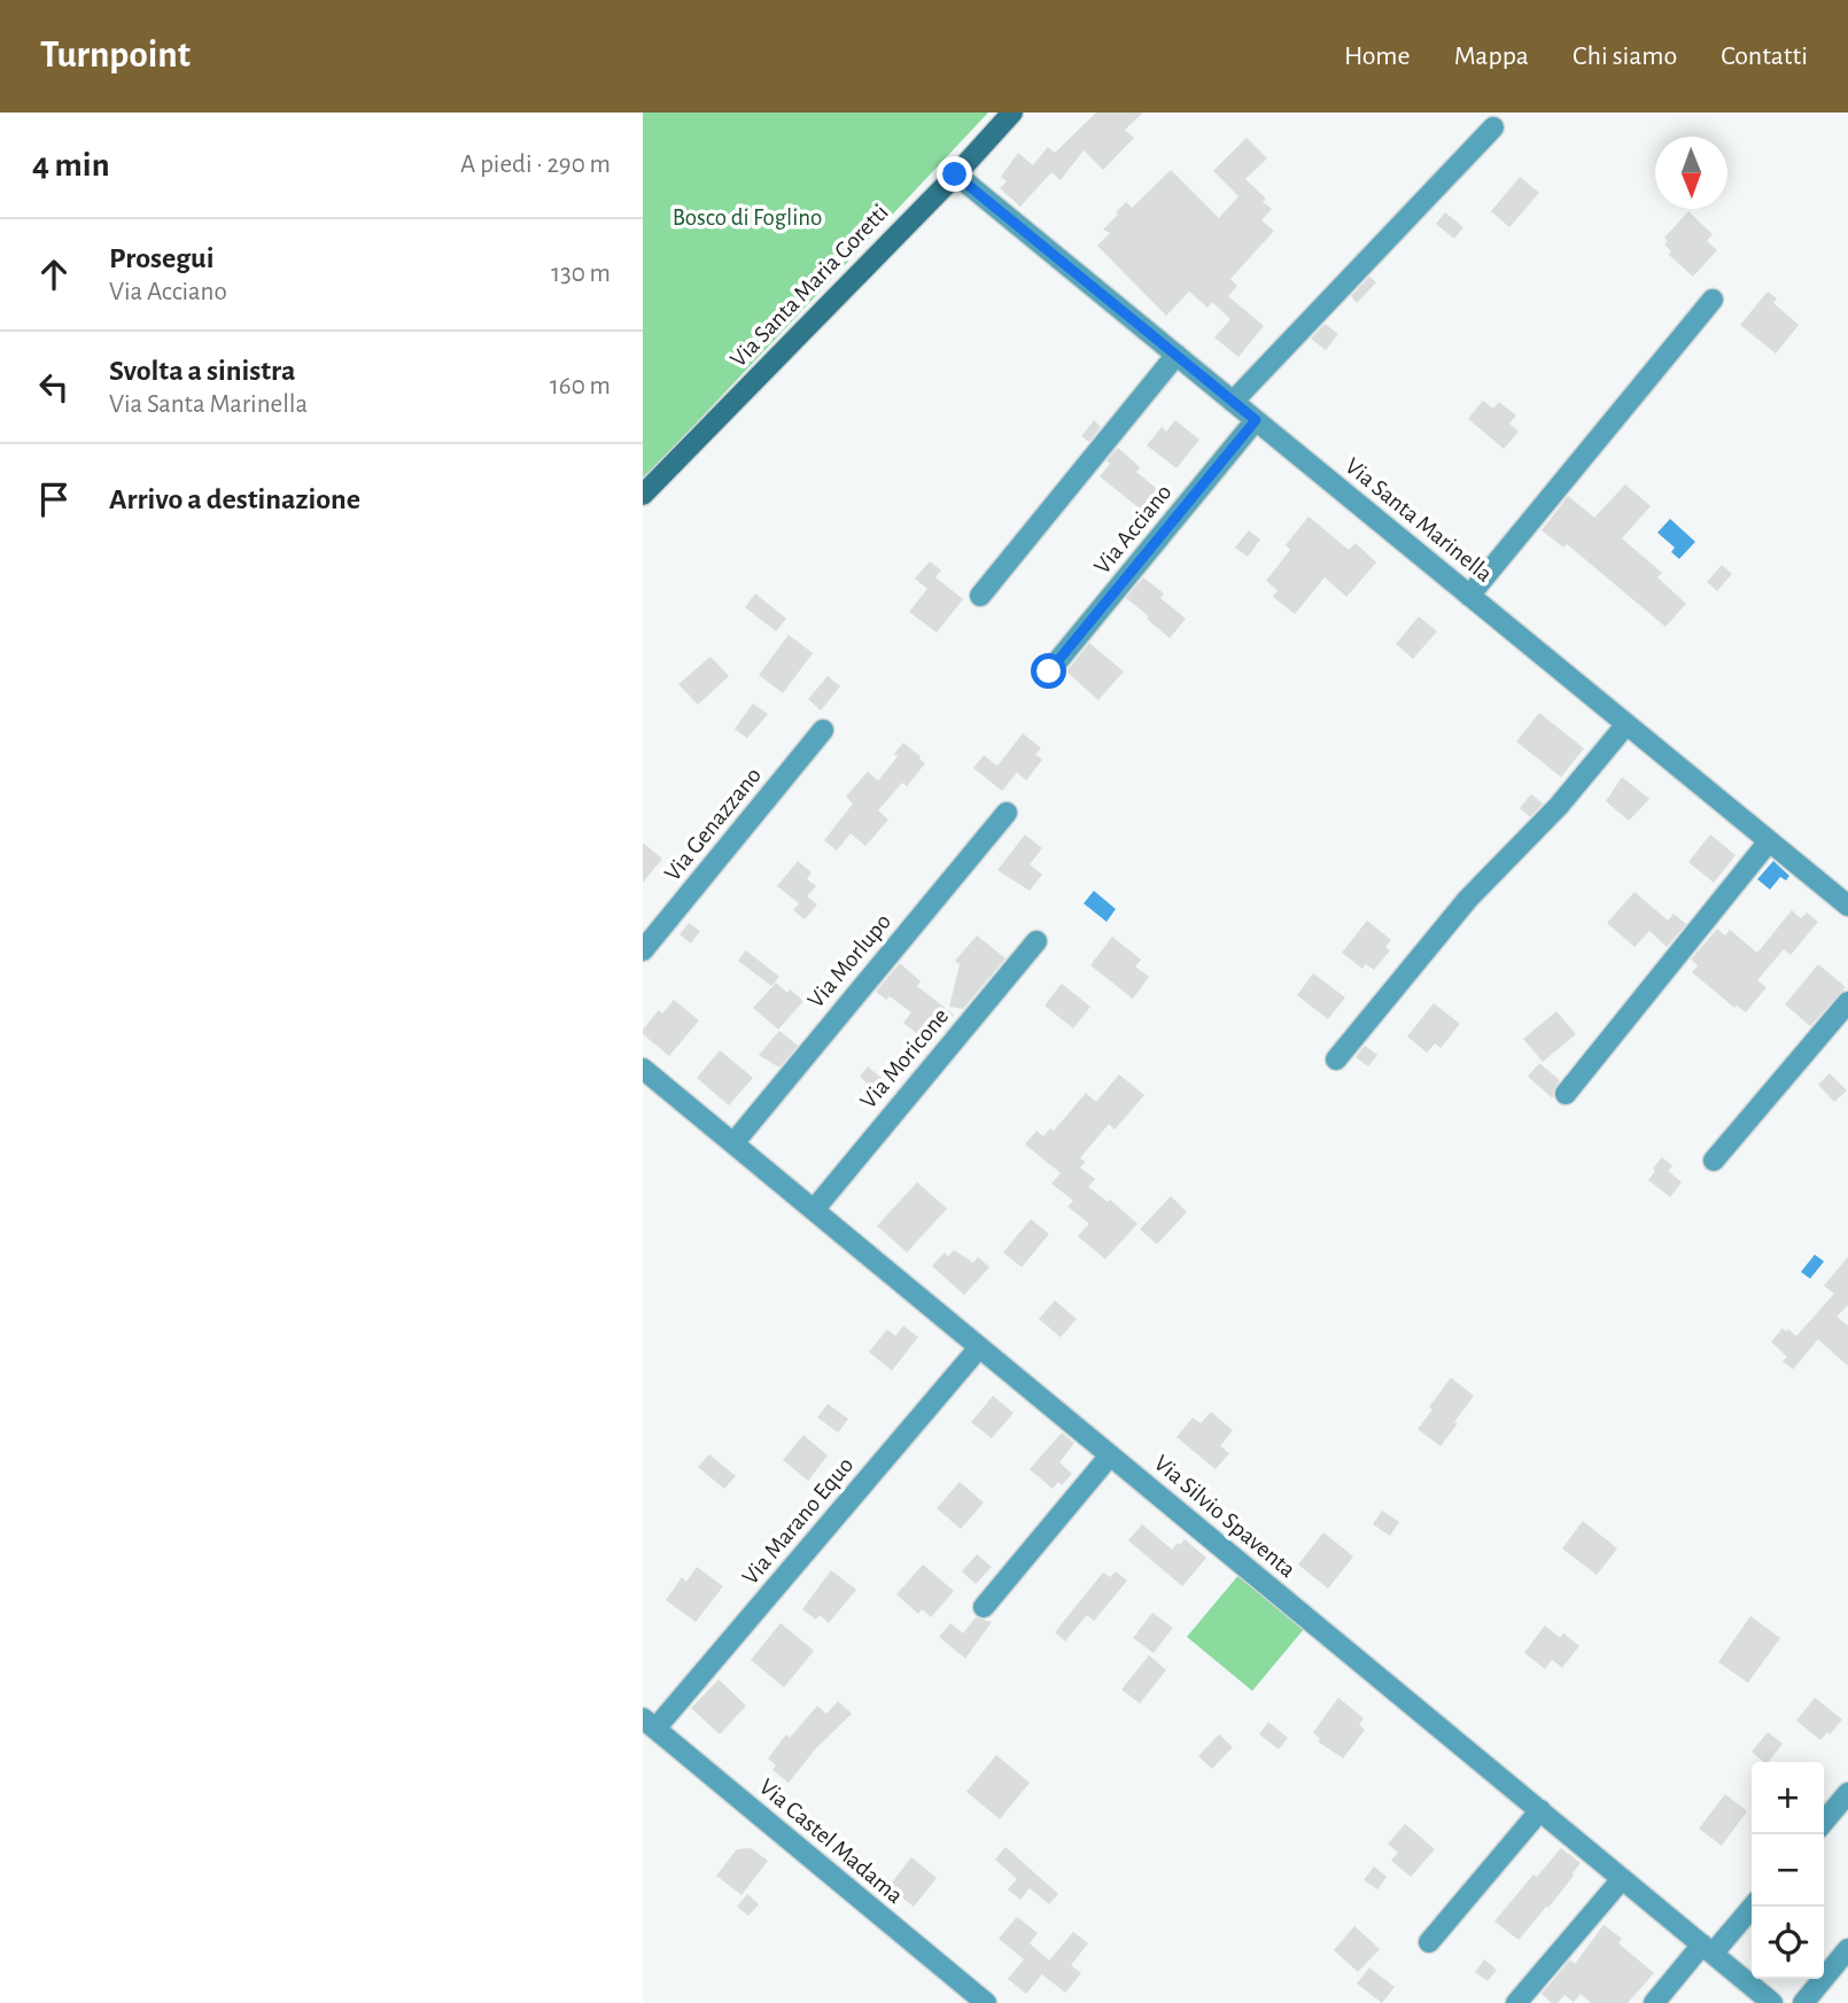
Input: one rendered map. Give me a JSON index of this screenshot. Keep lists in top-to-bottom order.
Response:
{
  "streets": {
    "main road": ["Via Santa Maria Goretti"],
    "street": [
      "Via Santa Marinella",
      "Via Acciano",
      "Via Genazzano",
      "Via Morlupo",
      "Via Moricone",
      "Via Silvio Spaventa",
      "Via Marano Equo",
      "Via Castel Madama"
    ]
  },
  "crossings": [
    ["Via Santa Maria Goretti", "Via Santa Marinella"],
    ["Via Santa Marinella", "Via Acciano"],
    ["Via Morlupo", "Via Silvio Spaventa"],
    ["Via Moricone", "Via Silvio Spaventa"],
    ["Via Silvio Spaventa", "Via Marano Equo"],
    ["Via Marano Equo", "Via Castel Madama"]
  ],
  "parks": ["Bosco di Foglino"],
  "north": "bottom",
  "page": {
    "header": "Turnpoint",
    "nav": [
      "Home",
      "Mappa",
      "Chi siamo",
      "Contatti"
    ],
    "heading": ["4 min", "A piedi · 290 m"],
    "list": [
      ["Prosegui", "Via Acciano", "130 m"],
      ["Svolta a sinistra", "Via Santa Marinella", "160 m"],
      "Arrivo a destinazione"
    ],
    "map_buttons": ["+", "−"]
  }
}
